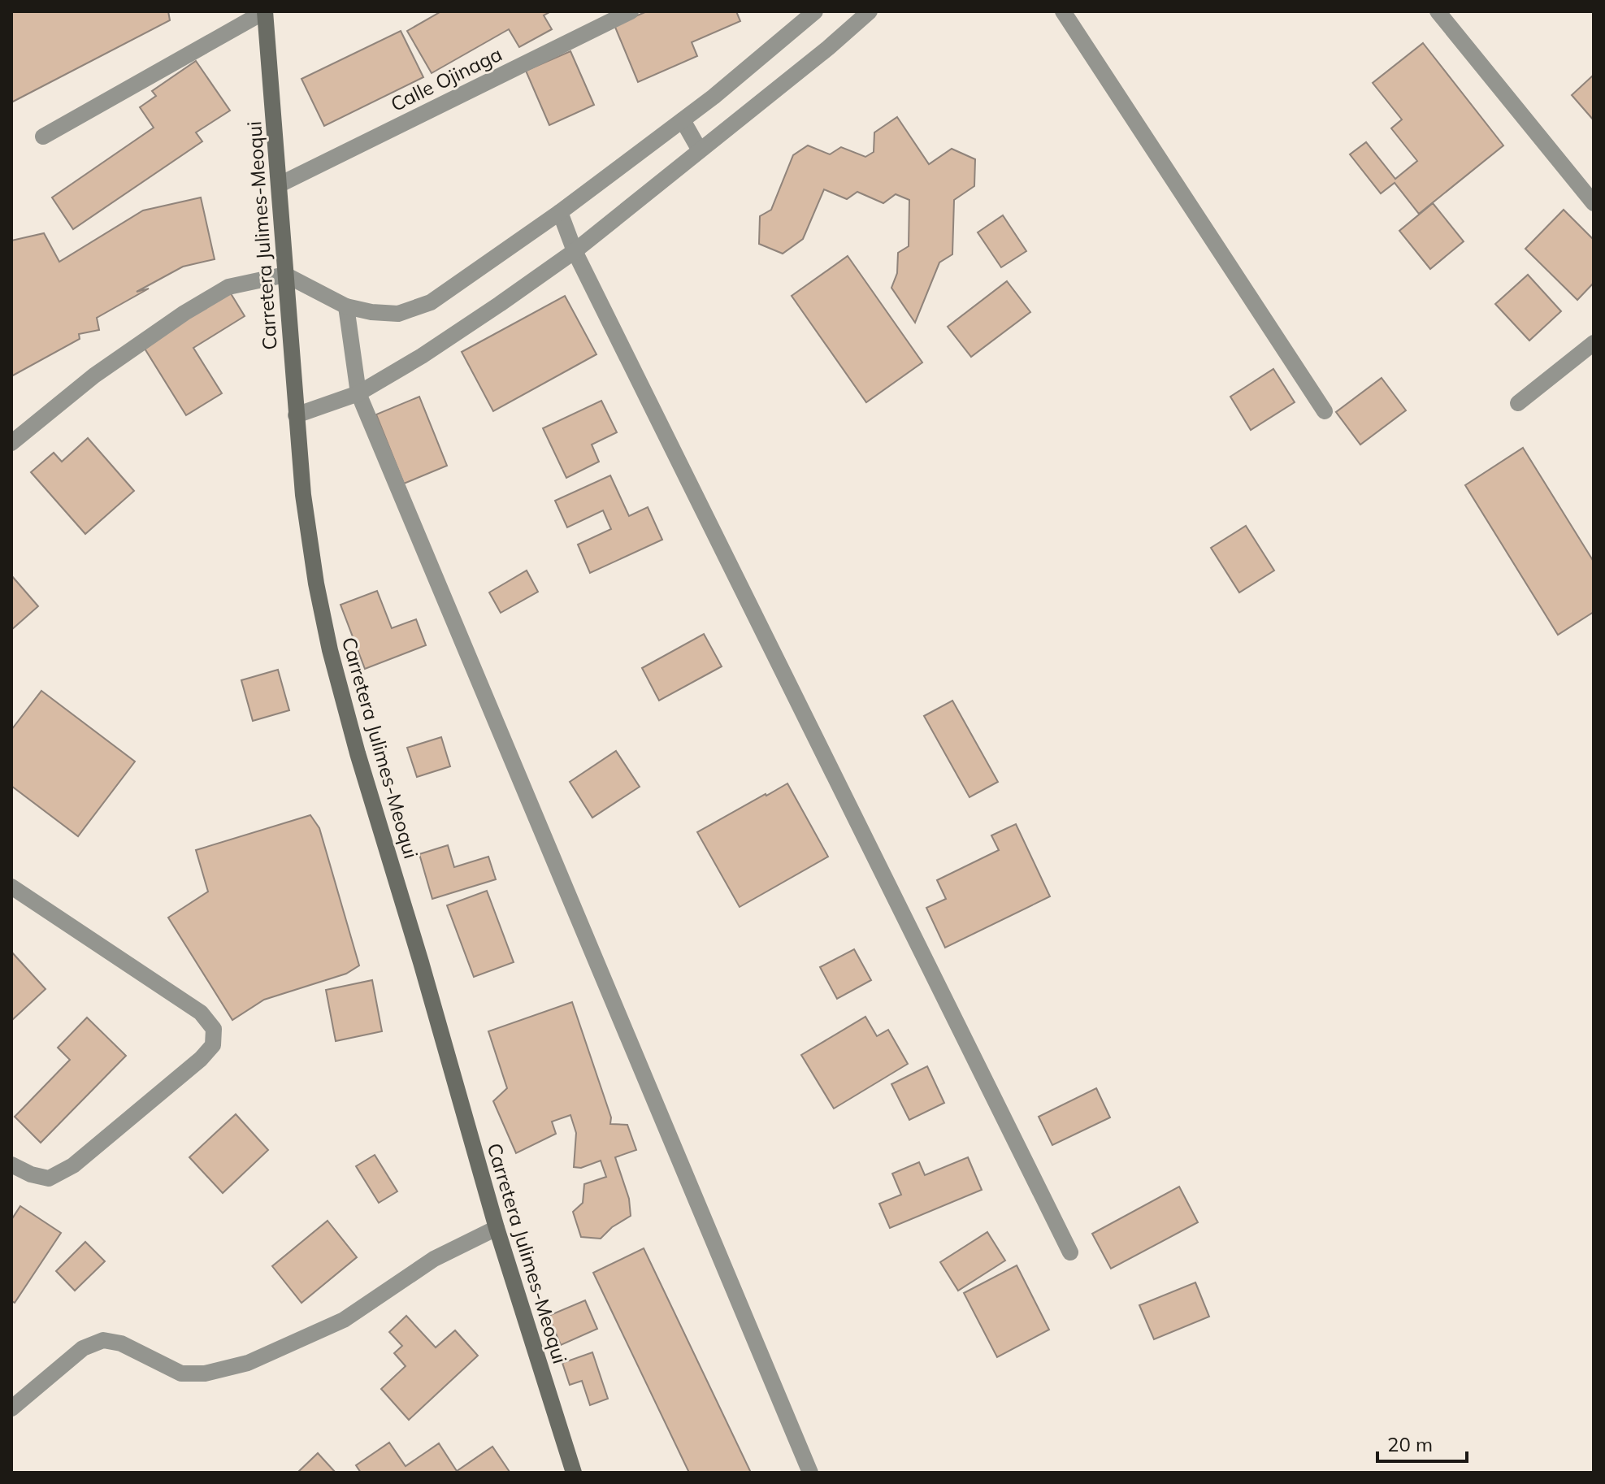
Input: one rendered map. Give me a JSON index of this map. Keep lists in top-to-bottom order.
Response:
{
  "streets": {
    "main road": ["Carretera Julimes-Meoqui"],
    "street": ["Calle Ojinaga"]
  },
  "crossings": [
    ["Calle Ojinaga", "Carretera Julimes-Meoqui"]
  ],
  "scale_bar": "20 m"
}
